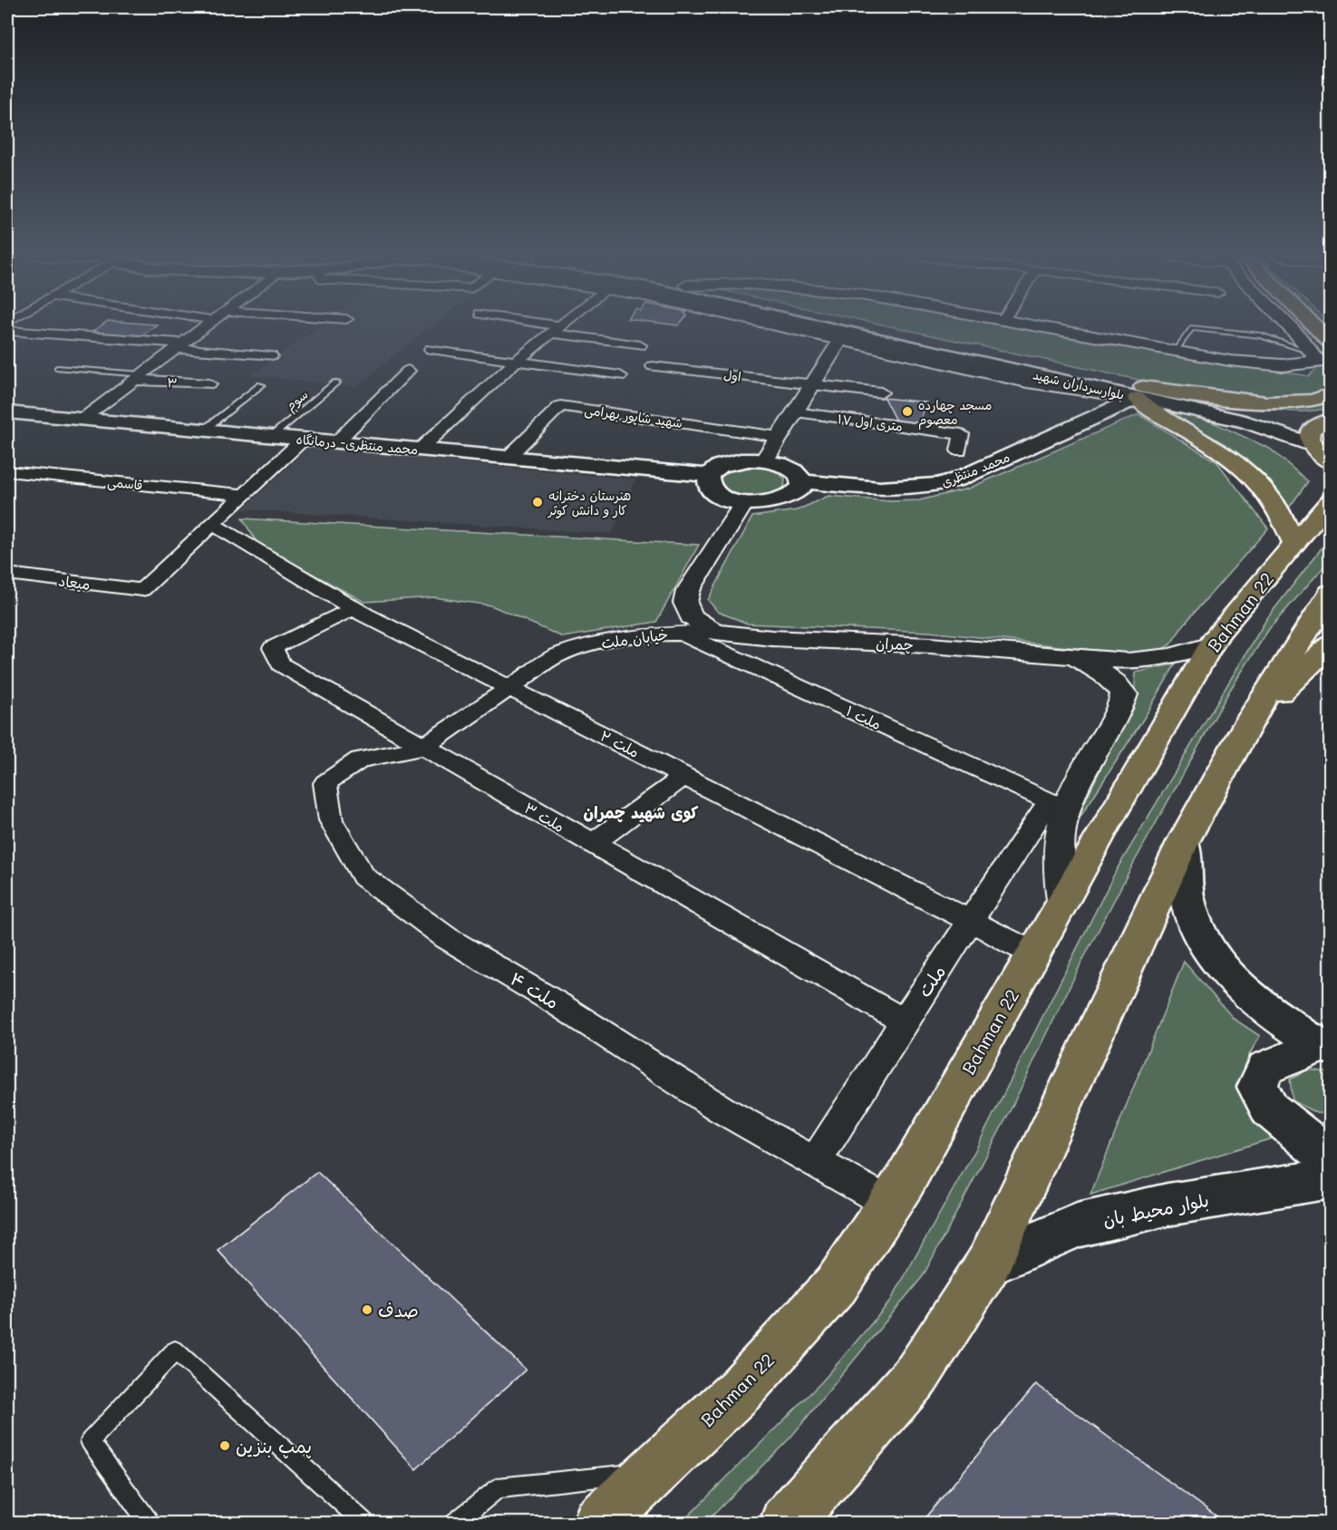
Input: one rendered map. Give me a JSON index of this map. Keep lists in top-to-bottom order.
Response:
{
  "streets": {
    "highway": ["Bahman 22"],
    "main road": [
      "بلوارسرداران شهید",
      "محمد منتظری- درمانگاه",
      "محمد منتظری",
      "بلوار محیط بان"
    ],
    "street": [
      "اول",
      "۳",
      "شهید شاپور بهرامی",
      "۱۷ متری اول",
      "قاسمی",
      "میعاد",
      "خیابان ملت",
      "چمران",
      "ملت ۱",
      "ملت ۲",
      "ملت ۳",
      "ملت",
      "ملت ۴"
    ],
    "lane": ["سوم"]
  },
  "crossings": [
    ["بلوارسرداران شهید", "محمد منتظری"],
    ["سوم", "محمد منتظری- درمانگاه"],
    ["شهید شاپور بهرامی", "محمد منتظری- درمانگاه"],
    ["محمد منتظری- درمانگاه", "محمد منتظری"],
    ["میعاد", "ملت ۲"],
    ["Bahman 22", "چمران"],
    ["Bahman 22", "ملت ۲"],
    ["Bahman 22", "ملت ۴"],
    ["خیابان ملت", "چمران"],
    ["خیابان ملت", "ملت ۱"],
    ["خیابان ملت", "ملت ۲"],
    ["خیابان ملت", "ملت ۳"],
    ["خیابان ملت", "ملت ۴"],
    ["ملت ۱", "ملت"],
    ["ملت ۲", "ملت ۳"],
    ["ملت ۲", "ملت"],
    ["ملت ۳", "ملت"],
    ["ملت ۳", "ملت ۴"],
    ["ملت", "ملت ۴"]
  ],
  "districts": ["کوی شهید چمران"],
  "places": [
    "مسجد چهارده معصوم",
    "هنرستان دخترانه کار و دانش کوثر",
    "صدف",
    "پمپ بنزین"
  ]
}
